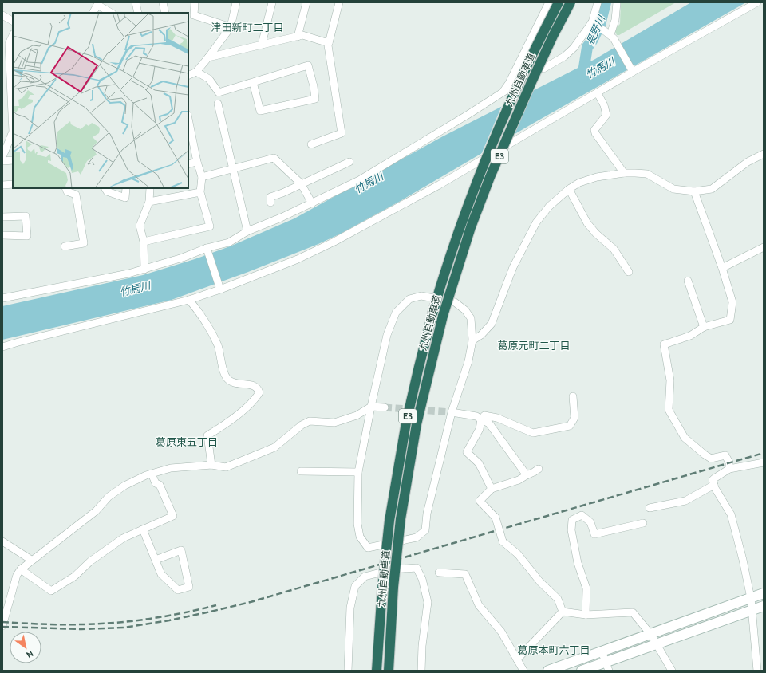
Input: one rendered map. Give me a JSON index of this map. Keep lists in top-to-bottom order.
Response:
{
  "streets": {
    "highway": ["九州自動車道", "E3"]
  },
  "districts": [
    "津田新町二丁目",
    "葛原元町二丁目",
    "葛原東五丁目",
    "葛原本町六丁目"
  ],
  "water": ["長野川", "竹馬川"],
  "north": "bottom right"
}
